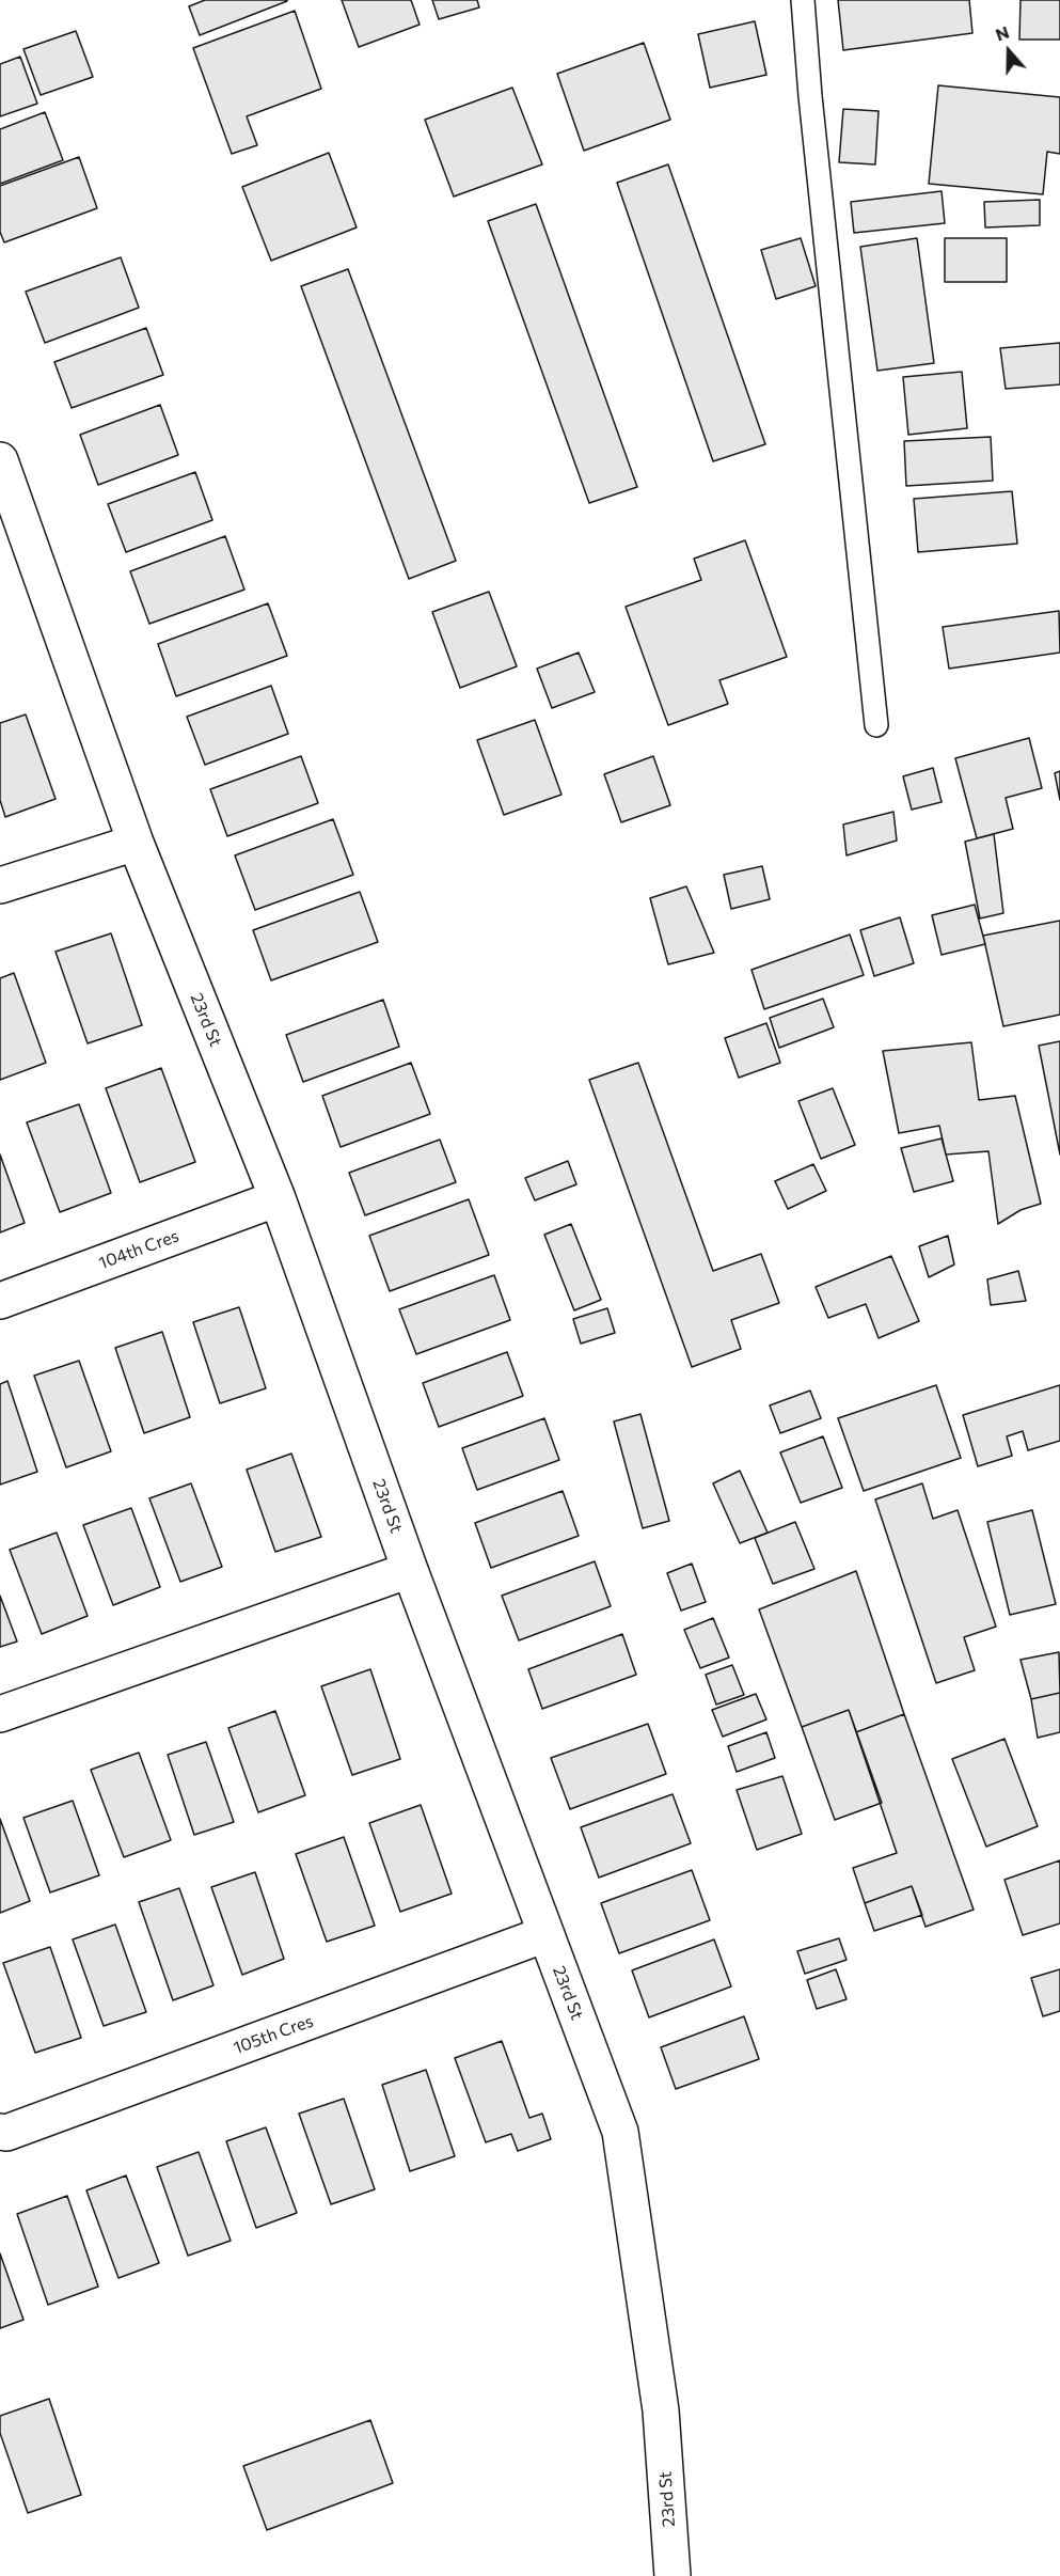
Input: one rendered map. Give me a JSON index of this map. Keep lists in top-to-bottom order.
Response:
{
  "streets": {
    "street": ["23rd St", "104th Cres", "105th Cres"]
  },
  "crossings": [
    ["23rd St", "104th Cres"],
    ["23rd St", "105th Cres"]
  ],
  "north": "top"
}
